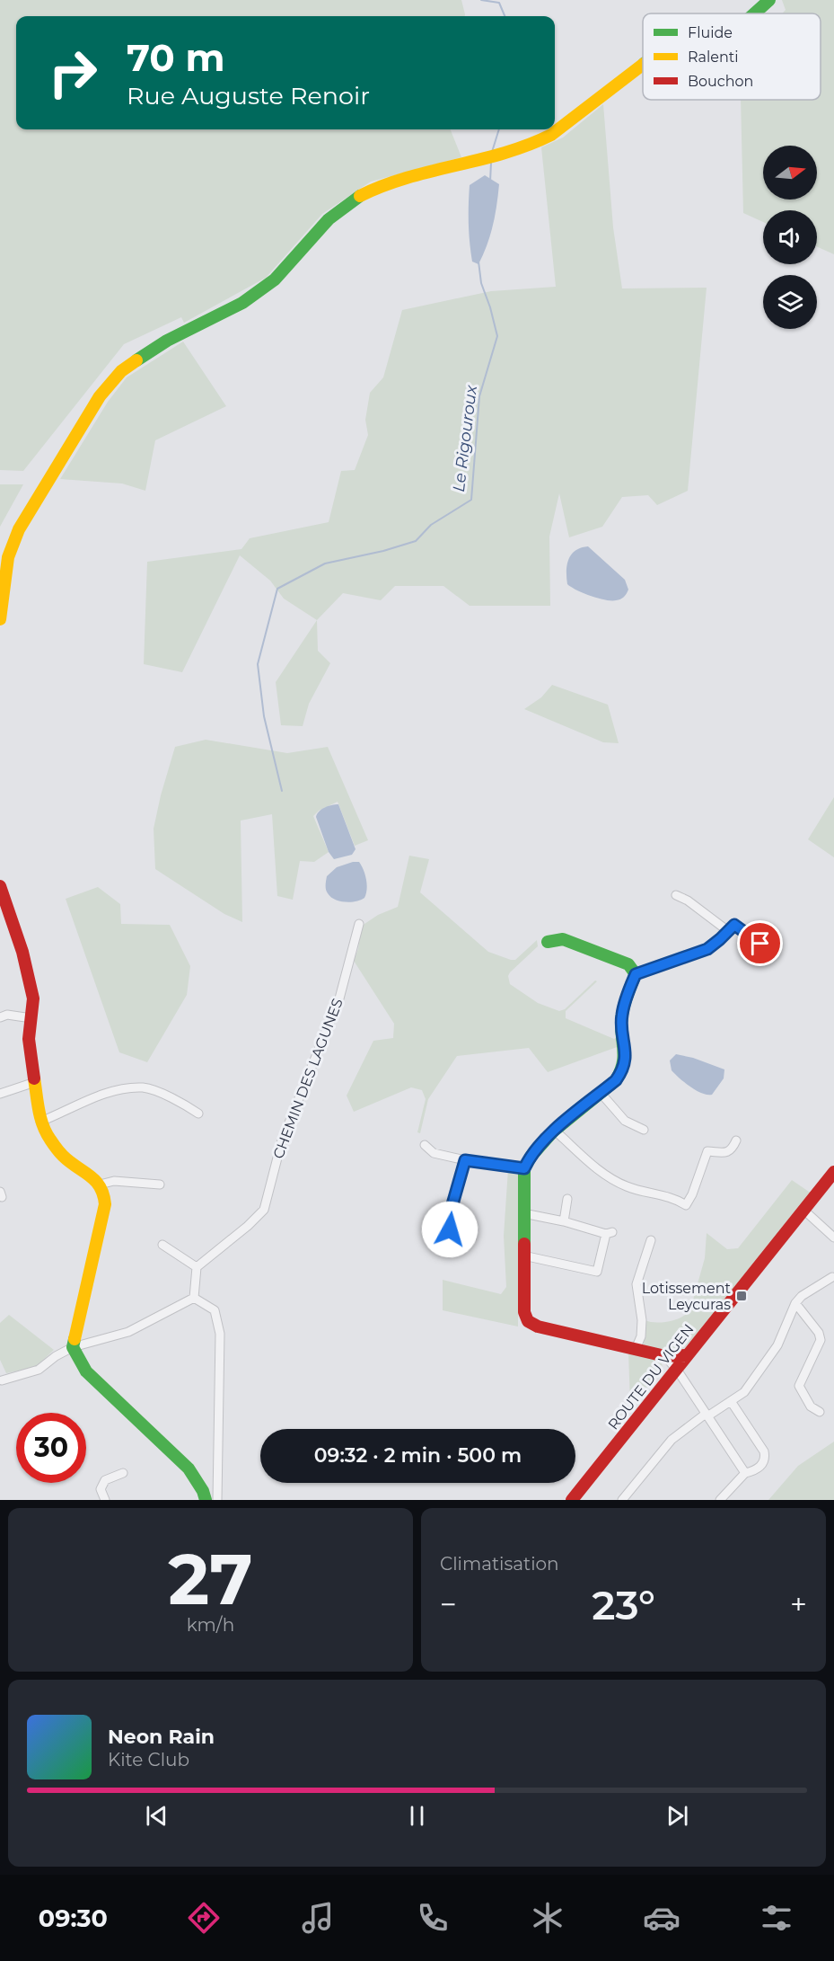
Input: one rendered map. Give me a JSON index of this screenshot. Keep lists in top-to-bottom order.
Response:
{
  "streets": {
    "street": ["CHEMIN DES LAGUNES", "ROUTE DU VIGEN"]
  },
  "water": ["Le Rigouroux"],
  "places": {
    "transit": ["Lotissement Leycuras"]
  },
  "legend": ["Fluide", "Ralenti", "Bouchon"],
  "north": "right",
  "page": {
    "turn": ["70 m", "Rue Auguste Renoir"],
    "limit": "30",
    "trip": "09:32 · 2 min · 500 m",
    "tile": [
      ["27", "km/h"],
      "Climatisation"
    ],
    "heat": ["−", "23°", "+"],
    "song": ["Neon Rain", "Kite Club"],
    "tabs": "09:30"
  }
}
